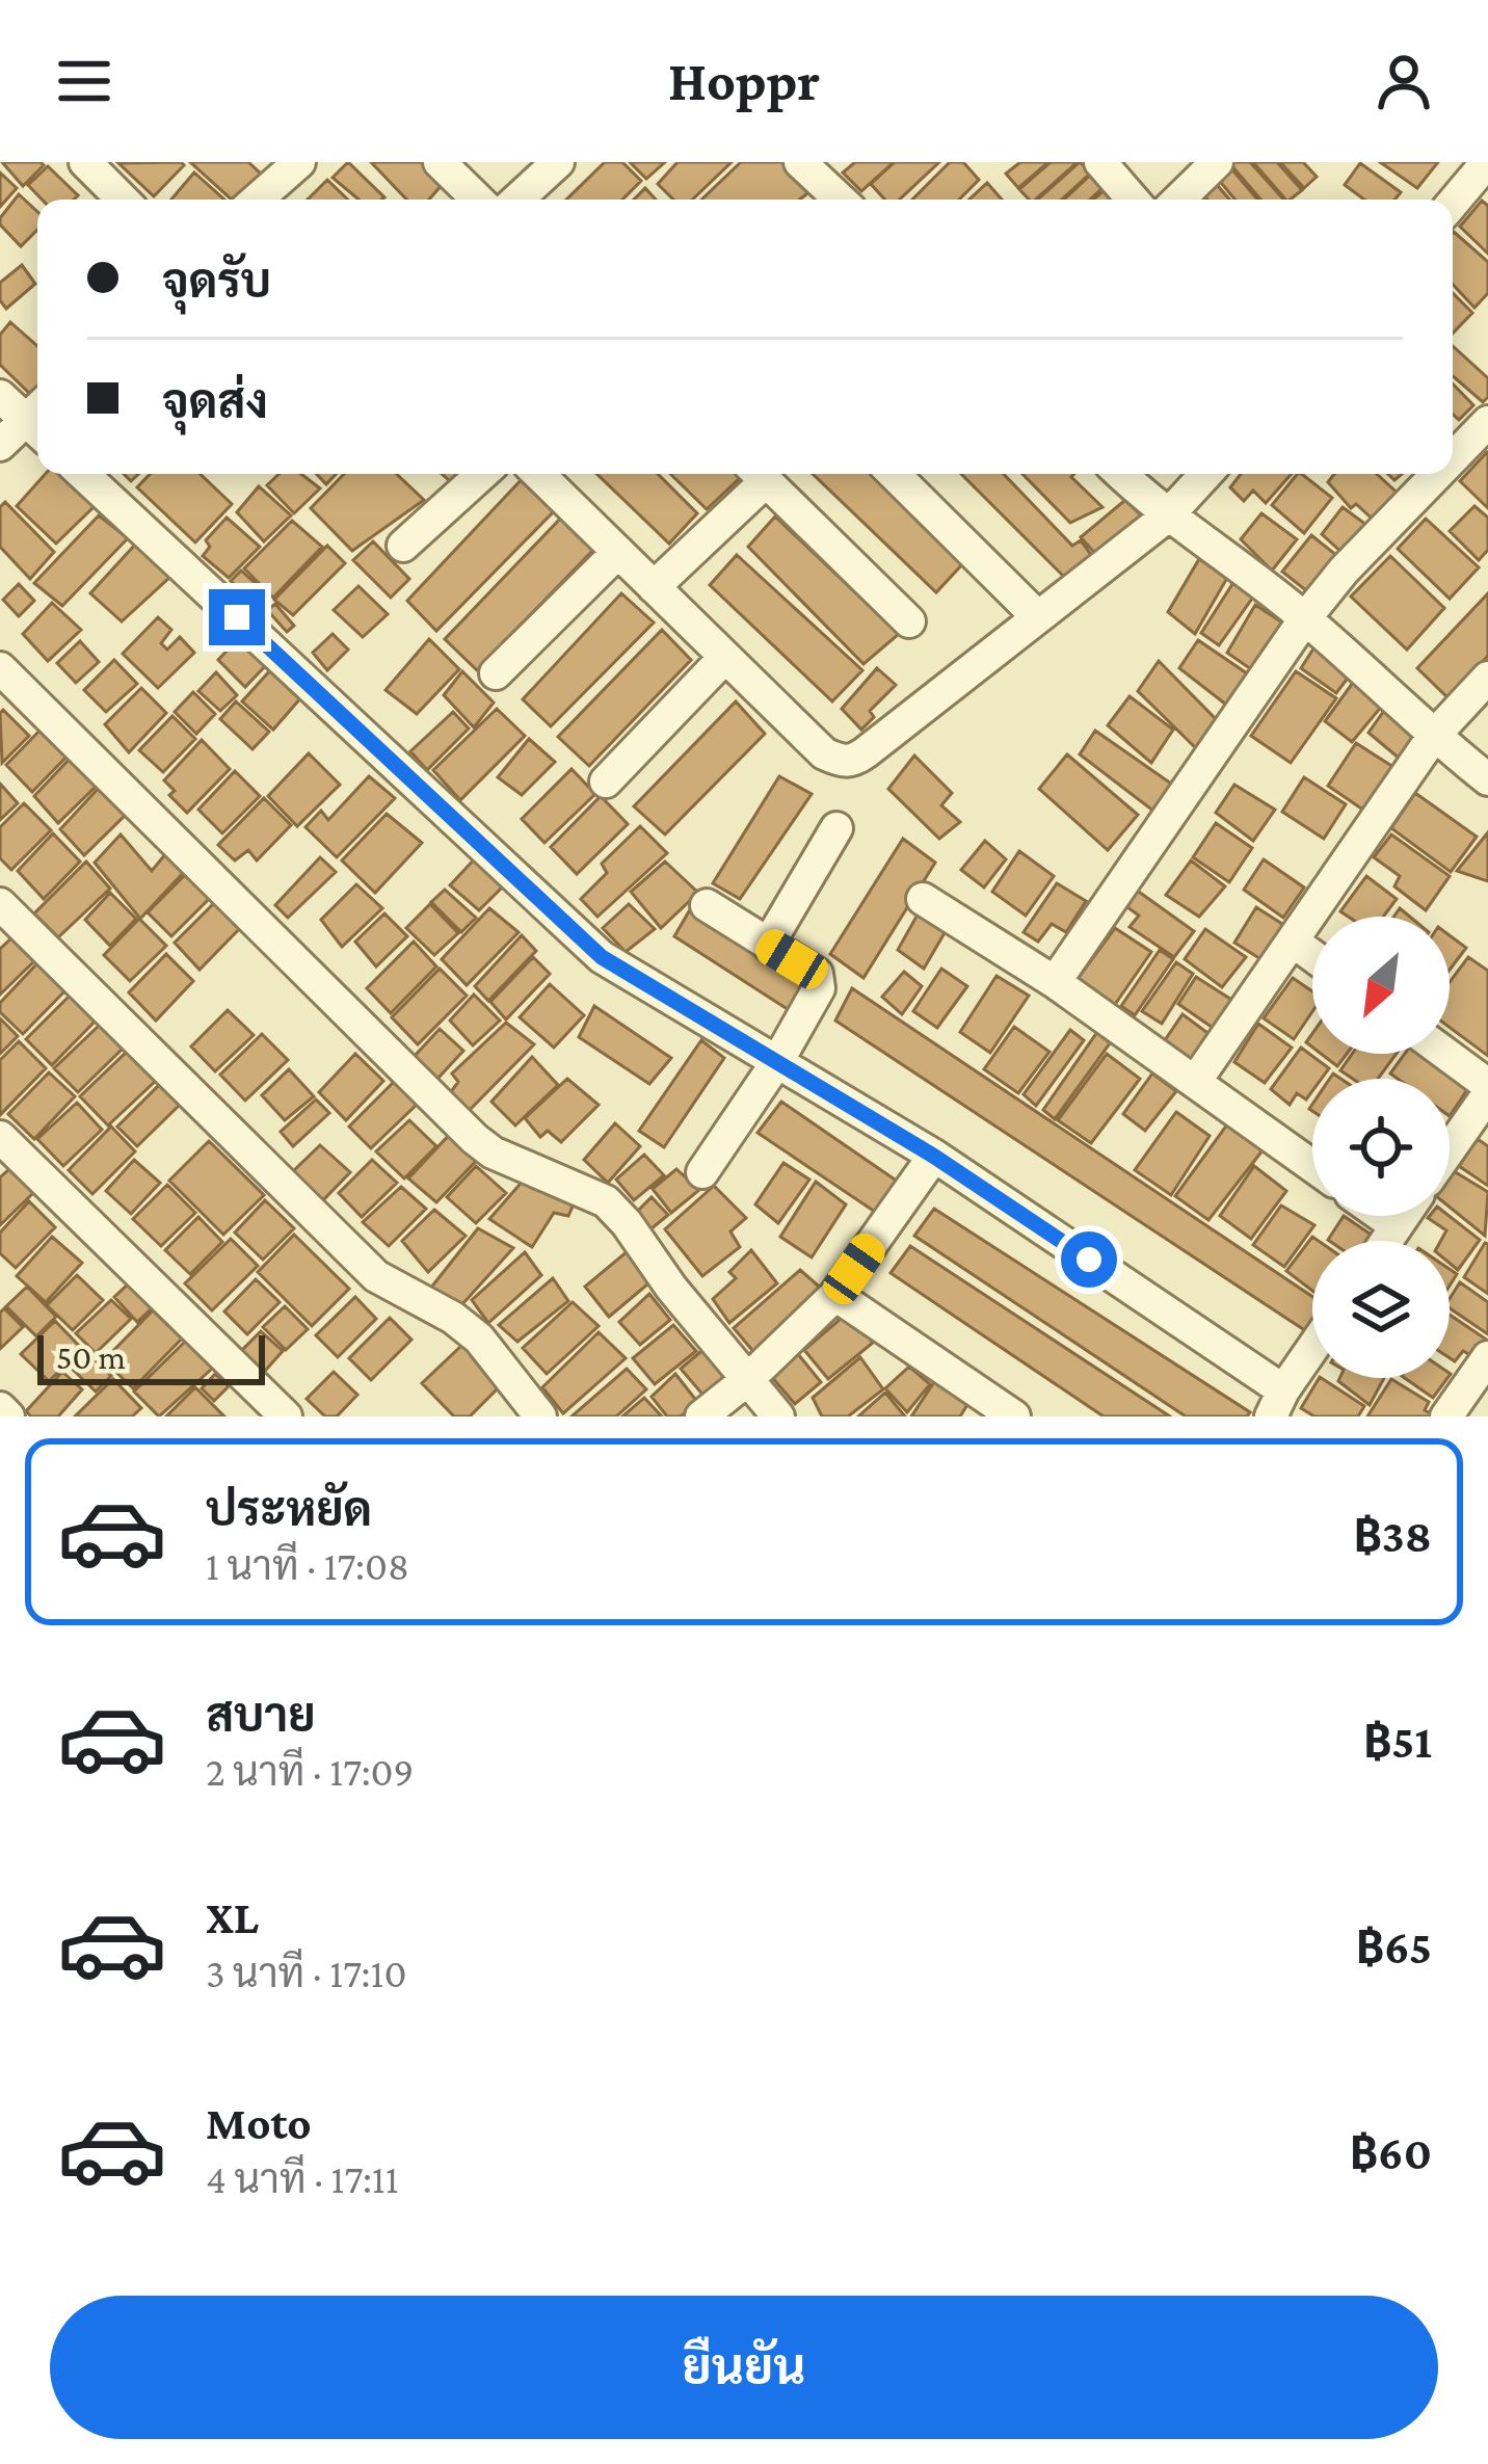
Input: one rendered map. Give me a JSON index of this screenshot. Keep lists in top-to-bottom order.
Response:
{
  "scale_bar": "50 m",
  "north": "bottom left",
  "page": {
    "header": "Hoppr",
    "banner": ["จุดรับ", "จุดส่ง"],
    "scale": "50 m",
    "list": [
      {
        "name": "ประหยัด",
        "note": "1 นาที · 17:08",
        "value": "฿38"
      },
      {
        "name": "สบาย",
        "note": "2 นาที · 17:09",
        "value": "฿51"
      },
      {
        "name": "XL",
        "note": "3 นาที · 17:10",
        "value": "฿65"
      },
      {
        "name": "Moto",
        "note": "4 นาที · 17:11",
        "value": "฿60"
      }
    ],
    "buttons": "ยืนยัน"
  }
}
